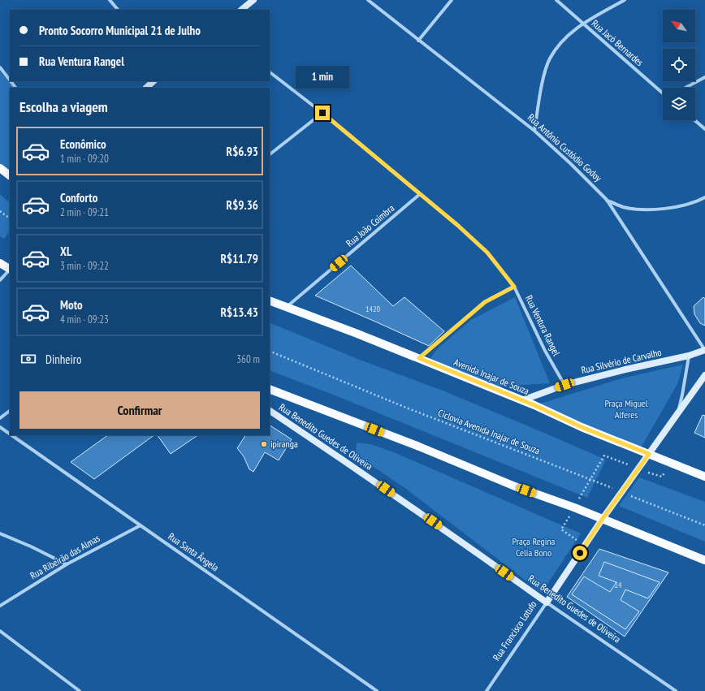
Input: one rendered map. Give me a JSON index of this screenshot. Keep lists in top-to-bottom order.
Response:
{
  "streets": {
    "main road": ["Avenida Inajar de Souza"],
    "street": [
      "Rua Jacó Bernardes",
      "Rua Antônio Custódio Godoy",
      "Rua João Coimbra",
      "Rua Ventura Rangel",
      "Rua Silvério de Carvalho",
      "Rua Benedito Guedes de Oliveira",
      "Rua Santa Ângela",
      "Rua Ribeirão das Almas",
      "Rua Francisco Lotufo"
    ],
    "path": ["Ciclovia Avenida Inajar de Souza"]
  },
  "crossings": [
    ["Rua Antônio Custódio Godoy", "Rua Silvério de Carvalho"],
    ["Rua João Coimbra", "Rua Ventura Rangel"],
    ["Rua João Coimbra", "Avenida Inajar de Souza"],
    ["Rua Ventura Rangel", "Rua Silvério de Carvalho"],
    ["Rua Silvério de Carvalho", "Avenida Inajar de Souza"],
    ["Avenida Inajar de Souza", "Rua Francisco Lotufo"],
    ["Ciclovia Avenida Inajar de Souza", "Rua Francisco Lotufo"],
    ["Rua Benedito Guedes de Oliveira", "Rua Francisco Lotufo"],
    ["Rua Santa Ângela", "Rua Ribeirão das Almas"]
  ],
  "parks": ["Praça Miguel Alferes", "Praça Regina Celia Bono"],
  "places": ["ipiranga"],
  "house_numbers": ["1420", "24"],
  "north": "top left",
  "page": {
    "banner": ["Pronto Socorro Municipal 21 de Julho", "Rua Ventura Rangel"],
    "bubble": "1 min",
    "heading": "Escolha a viagem",
    "list": [
      {
        "name": "Econômico",
        "note": "1 min · 09:20",
        "value": "R$6.93"
      },
      {
        "name": "Conforto",
        "note": "2 min · 09:21",
        "value": "R$9.36"
      },
      {
        "name": "XL",
        "note": "3 min · 09:22",
        "value": "R$11.79"
      },
      {
        "name": "Moto",
        "note": "4 min · 09:23",
        "value": "R$13.43"
      }
    ],
    "pay": ["Dinheiro", "360 m"],
    "buttons": "Confirmar"
  }
}
